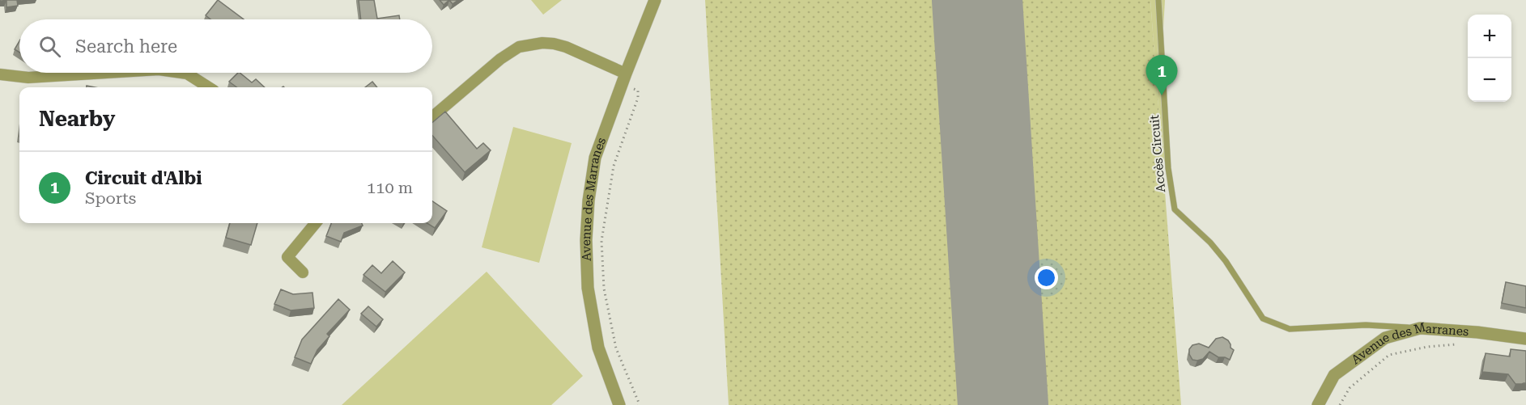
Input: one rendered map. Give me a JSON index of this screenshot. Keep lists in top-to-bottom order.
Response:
{
  "streets": {
    "street": ["Avenue des Marranes"],
    "lane": ["Accès Circuit"]
  },
  "crossings": [
    ["Accès Circuit", "Avenue des Marranes"]
  ],
  "page": {
    "map_buttons": ["+", "−"],
    "search": "Search here",
    "pins": "1",
    "heading": "Nearby",
    "list": [
      {
        "mark": "1",
        "name": "Circuit d'Albi",
        "note": "Sports",
        "value": "110 m"
      }
    ]
  }
}
